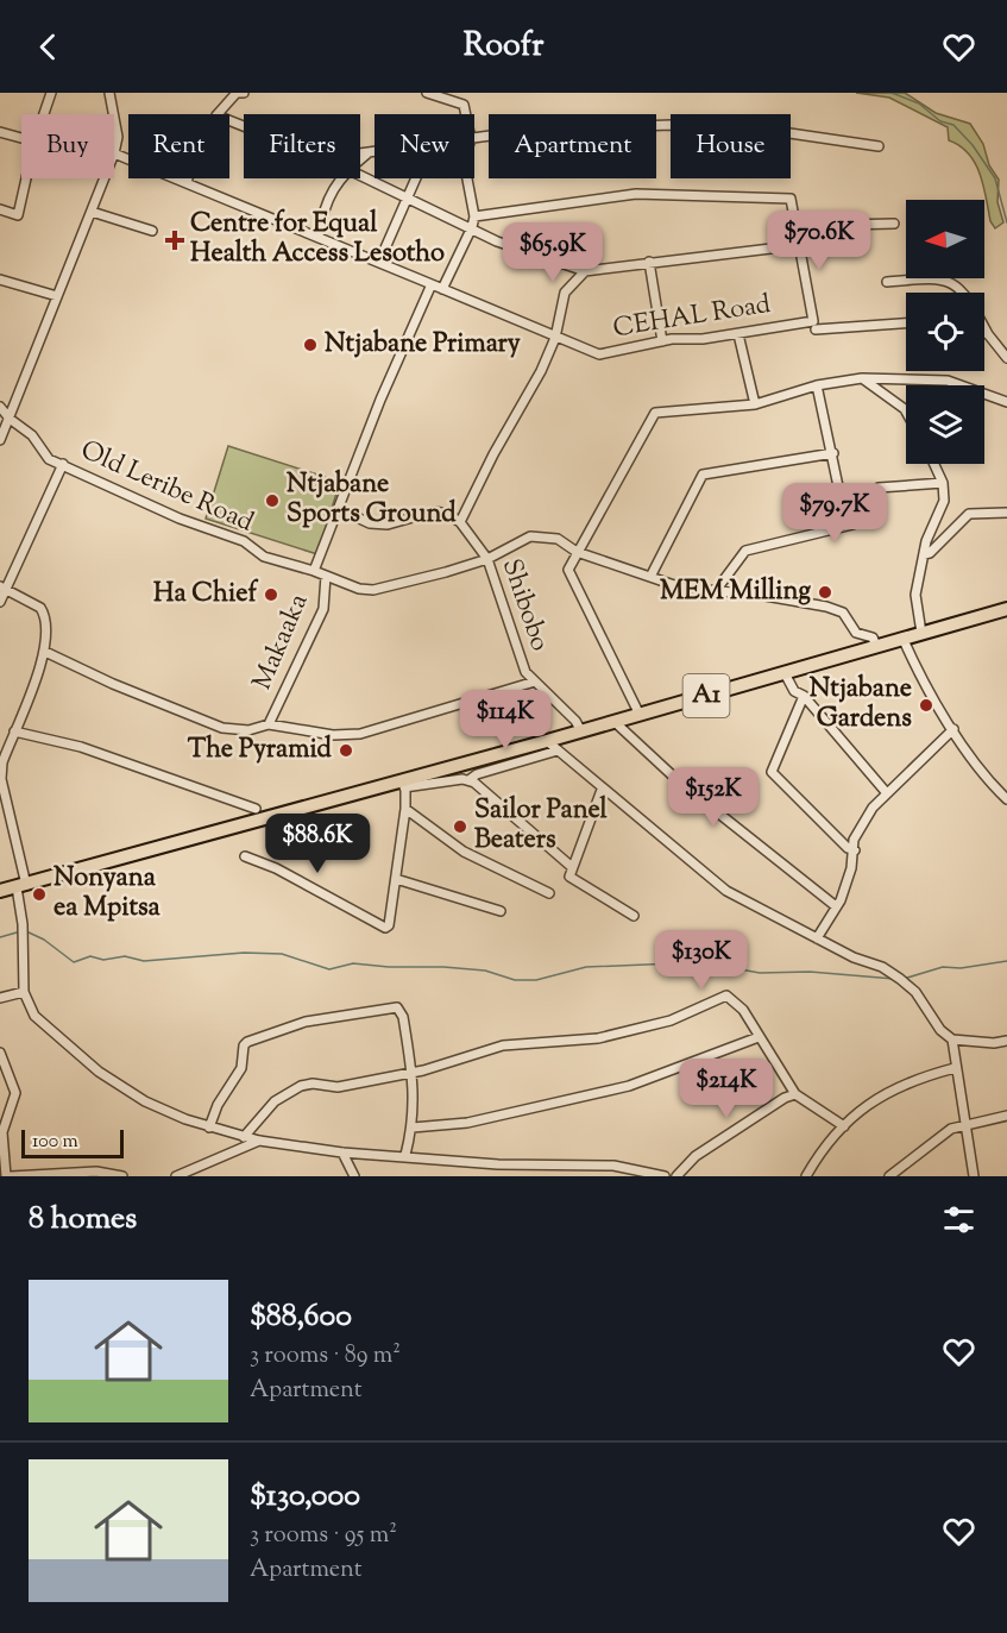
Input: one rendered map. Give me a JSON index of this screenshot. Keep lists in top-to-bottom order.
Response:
{
  "streets": {
    "main road": ["A1"],
    "street": [
      "CEHAL Road",
      "Old Leribe Road",
      "Shibobo",
      "Makaaka"
    ]
  },
  "crossings": [
    ["Old Leribe Road", "Shibobo"],
    ["Old Leribe Road", "Makaaka"],
    ["Old Leribe Road", "A1"],
    ["Shibobo", "A1"]
  ],
  "places": {
    "health": ["Centre for Equal Health Access Lesotho"],
    "other": [
      "Ntjabane Primary",
      "Ntjabane Sports Ground",
      "MEM Milling",
      "Ha Chief",
      "Ntjabane Gardens",
      "The Pyramid",
      "Sailor Panel Beaters",
      "Nonyana ea Mpitsa"
    ]
  },
  "scale_bar": "100 m",
  "north": "left",
  "page": {
    "header": "Roofr",
    "chip": [
      "Buy",
      "Rent",
      "Filters",
      "New",
      "Apartment",
      "House"
    ],
    "price": [
      "$70.6K",
      "$65.9K",
      "$79.7K",
      "$114K",
      "$152K",
      "$88.6K",
      "$130K",
      "$214K"
    ],
    "scale": "100 m",
    "heading": "8 homes",
    "list": [
      {
        "name": "$88,600",
        "note": "3 rooms · 89 m² · Apartment"
      },
      {
        "name": "$130,000",
        "note": "3 rooms · 95 m² · Apartment"
      }
    ]
  }
}
